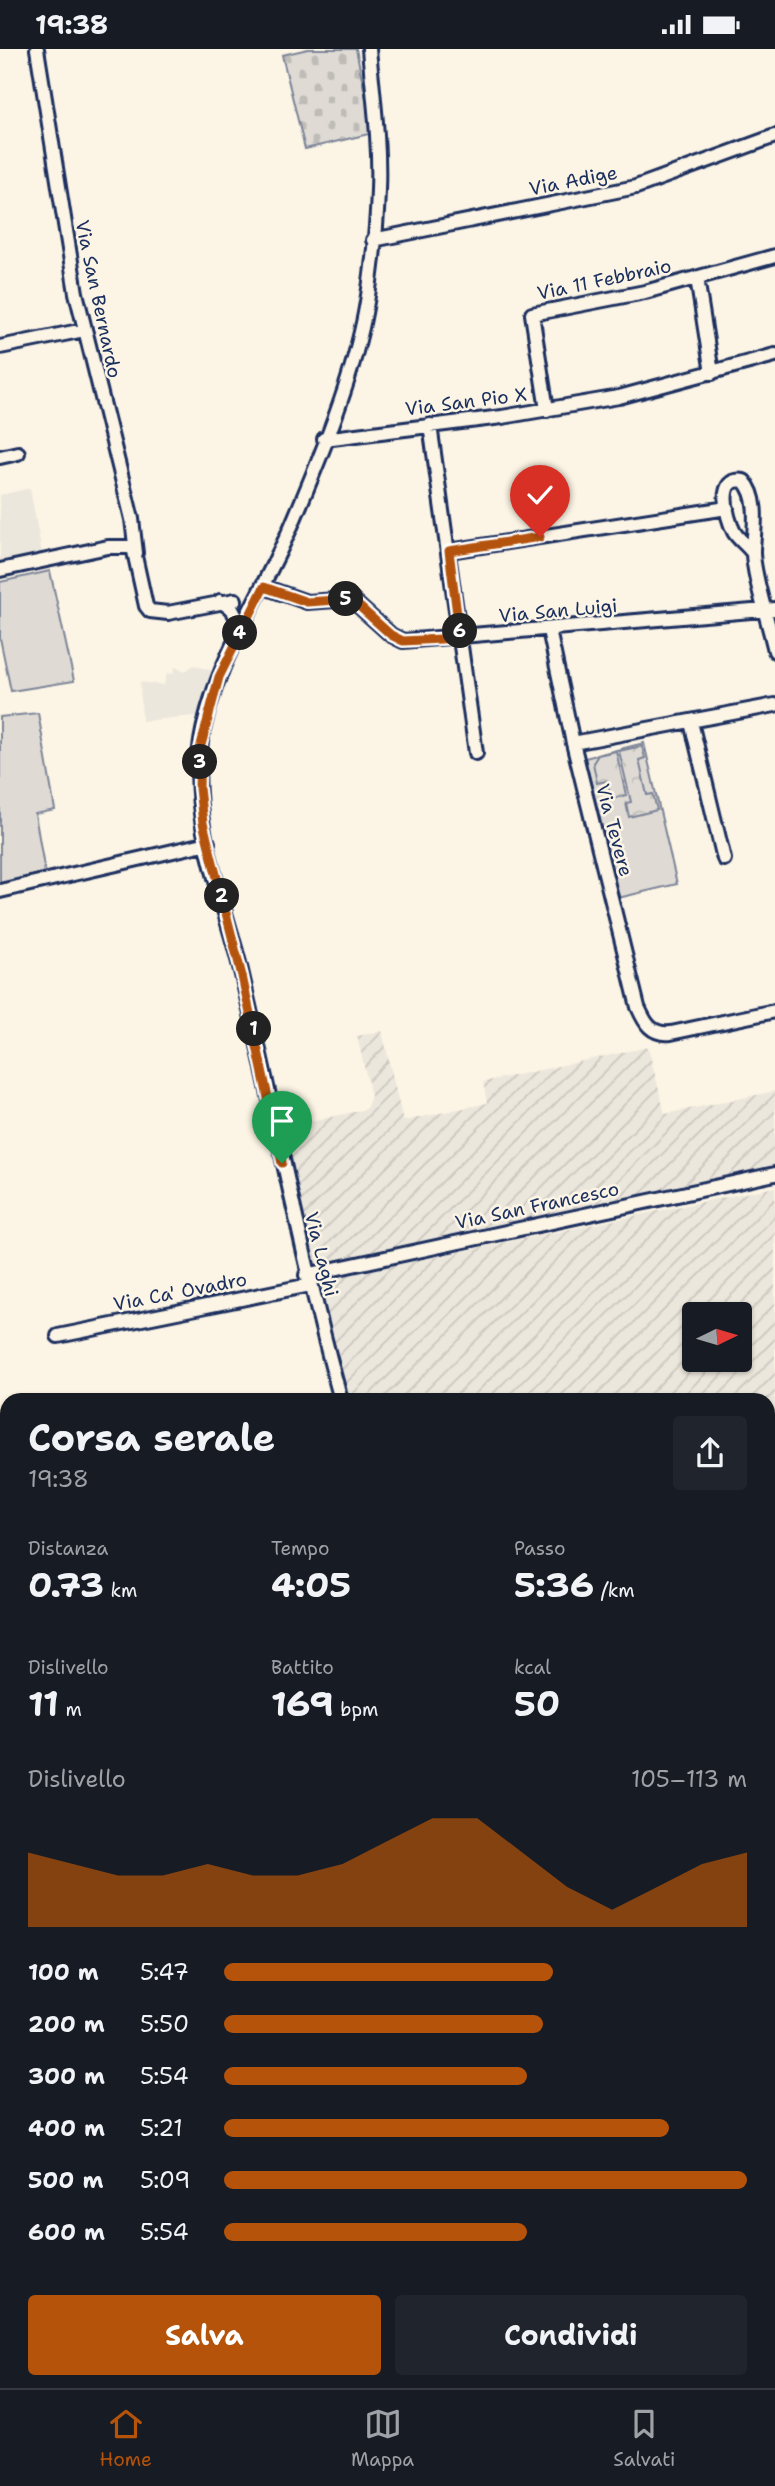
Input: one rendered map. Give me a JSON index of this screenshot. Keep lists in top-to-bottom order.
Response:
{
  "streets": {
    "street": [
      "Via Adige",
      "Via 11 Febbraio",
      "Via San Bernardo",
      "Via San Pio X",
      "Via San Luigi",
      "Via Tevere",
      "Via San Francesco",
      "Via Laghi",
      "Via Ca' Ovadro"
    ]
  },
  "crossings": [
    ["Via 11 Febbraio", "Via San Pio X"],
    ["Via San Bernardo", "Via Laghi"],
    ["Via San Luigi", "Via Tevere"],
    ["Via San Francesco", "Via Laghi"],
    ["Via San Francesco", "Via Ca' Ovadro"],
    ["Via Laghi", "Via Ca' Ovadro"]
  ],
  "north": "right",
  "page": {
    "status": "19:38",
    "pins": [
      "5",
      "6",
      "4",
      "3",
      "2",
      "1"
    ],
    "heading": ["Corsa serale", "19:38"],
    "stats": [
      ["Distanza", "0.73 km"],
      ["Tempo", "4:05"],
      ["Passo", "5:36 /km"],
      ["Dislivello", "11 m"],
      ["Battito", "169 bpm"],
      ["kcal", "50"]
    ],
    "chart": ["Dislivello", "105–113 m"],
    "list": [
      {
        "name": "100 m",
        "note": "5:47"
      },
      {
        "name": "200 m",
        "note": "5:50"
      },
      {
        "name": "300 m",
        "note": "5:54"
      },
      {
        "name": "400 m",
        "note": "5:21"
      },
      {
        "name": "500 m",
        "note": "5:09"
      },
      {
        "name": "600 m",
        "note": "5:54"
      }
    ],
    "buttons": ["Salva", "Condividi"],
    "tabs": ["Home", "Mappa", "Salvati"]
  }
}
